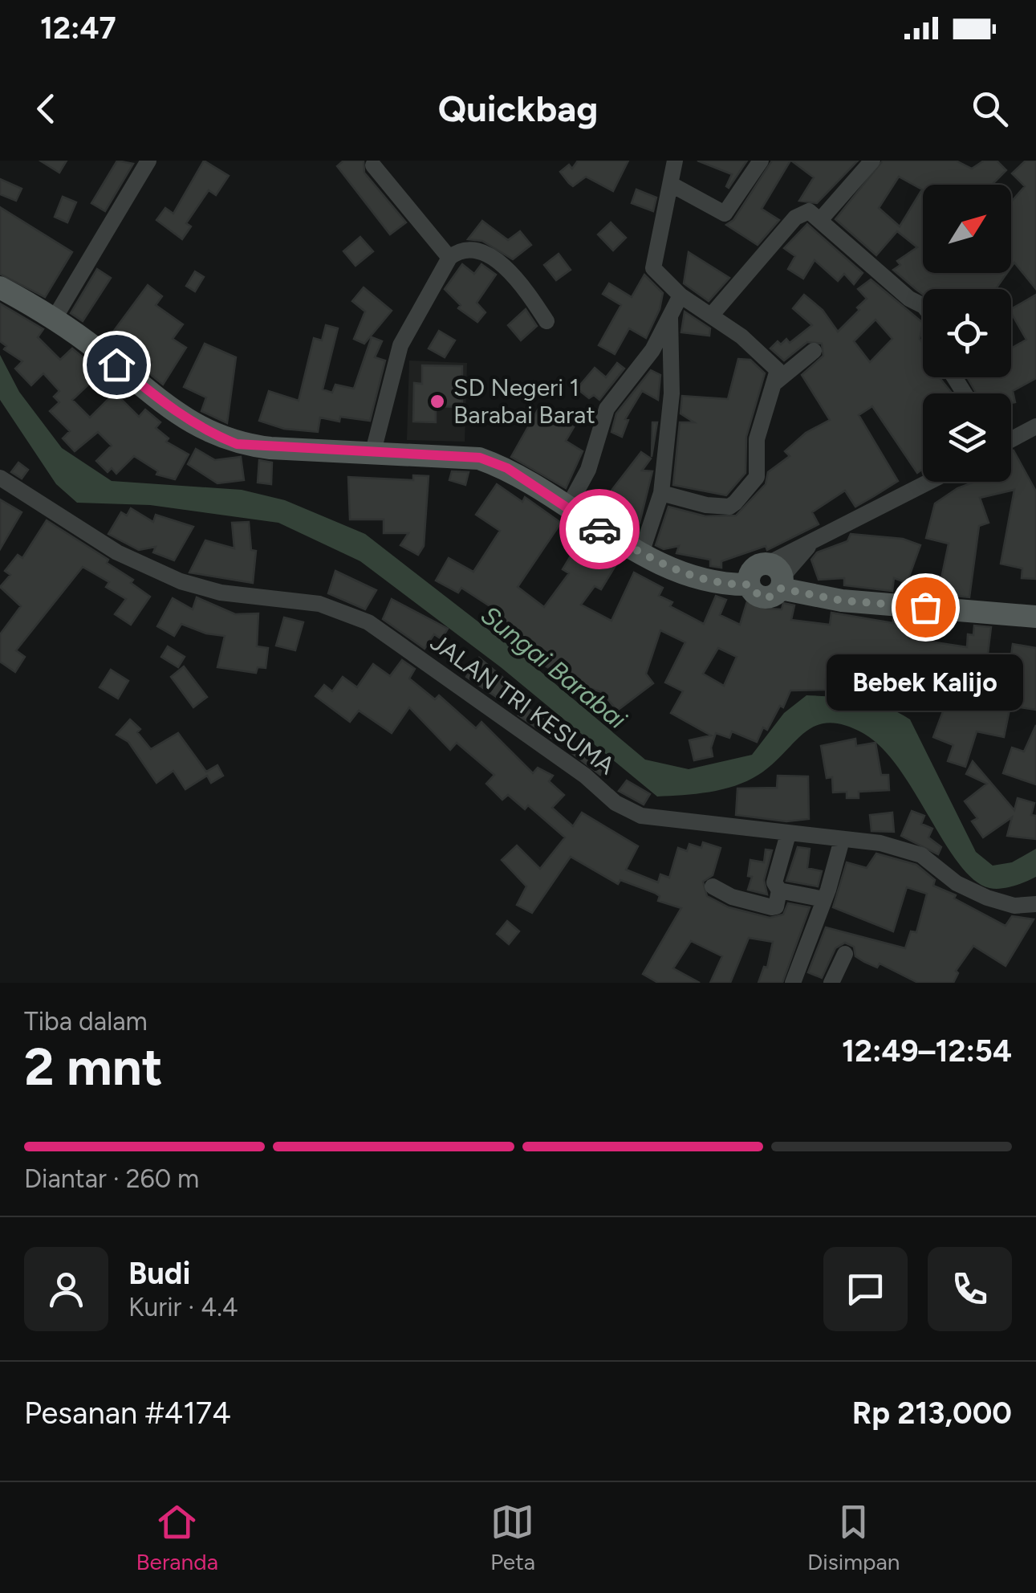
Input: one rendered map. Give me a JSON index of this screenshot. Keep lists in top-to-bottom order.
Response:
{
  "streets": {
    "street": ["JALAN TRI KESUMA"]
  },
  "water": ["Sungai Barabai"],
  "places": ["SD Negeri 1 Barabai Barat", "Bebek Kalijo"],
  "north": "top right",
  "page": {
    "status": "12:47",
    "header": "Quickbag",
    "bubble": "Bebek Kalijo",
    "heading": ["2 mnt", "Tiba dalam", "12:49–12:54"],
    "panel": [
      "Budi",
      "Kurir · 4.4",
      "Pesanan #4174",
      "Rp 213,000"
    ],
    "bar": "Diantar · 260 m",
    "tabs": ["Beranda", "Peta", "Disimpan"]
  }
}
